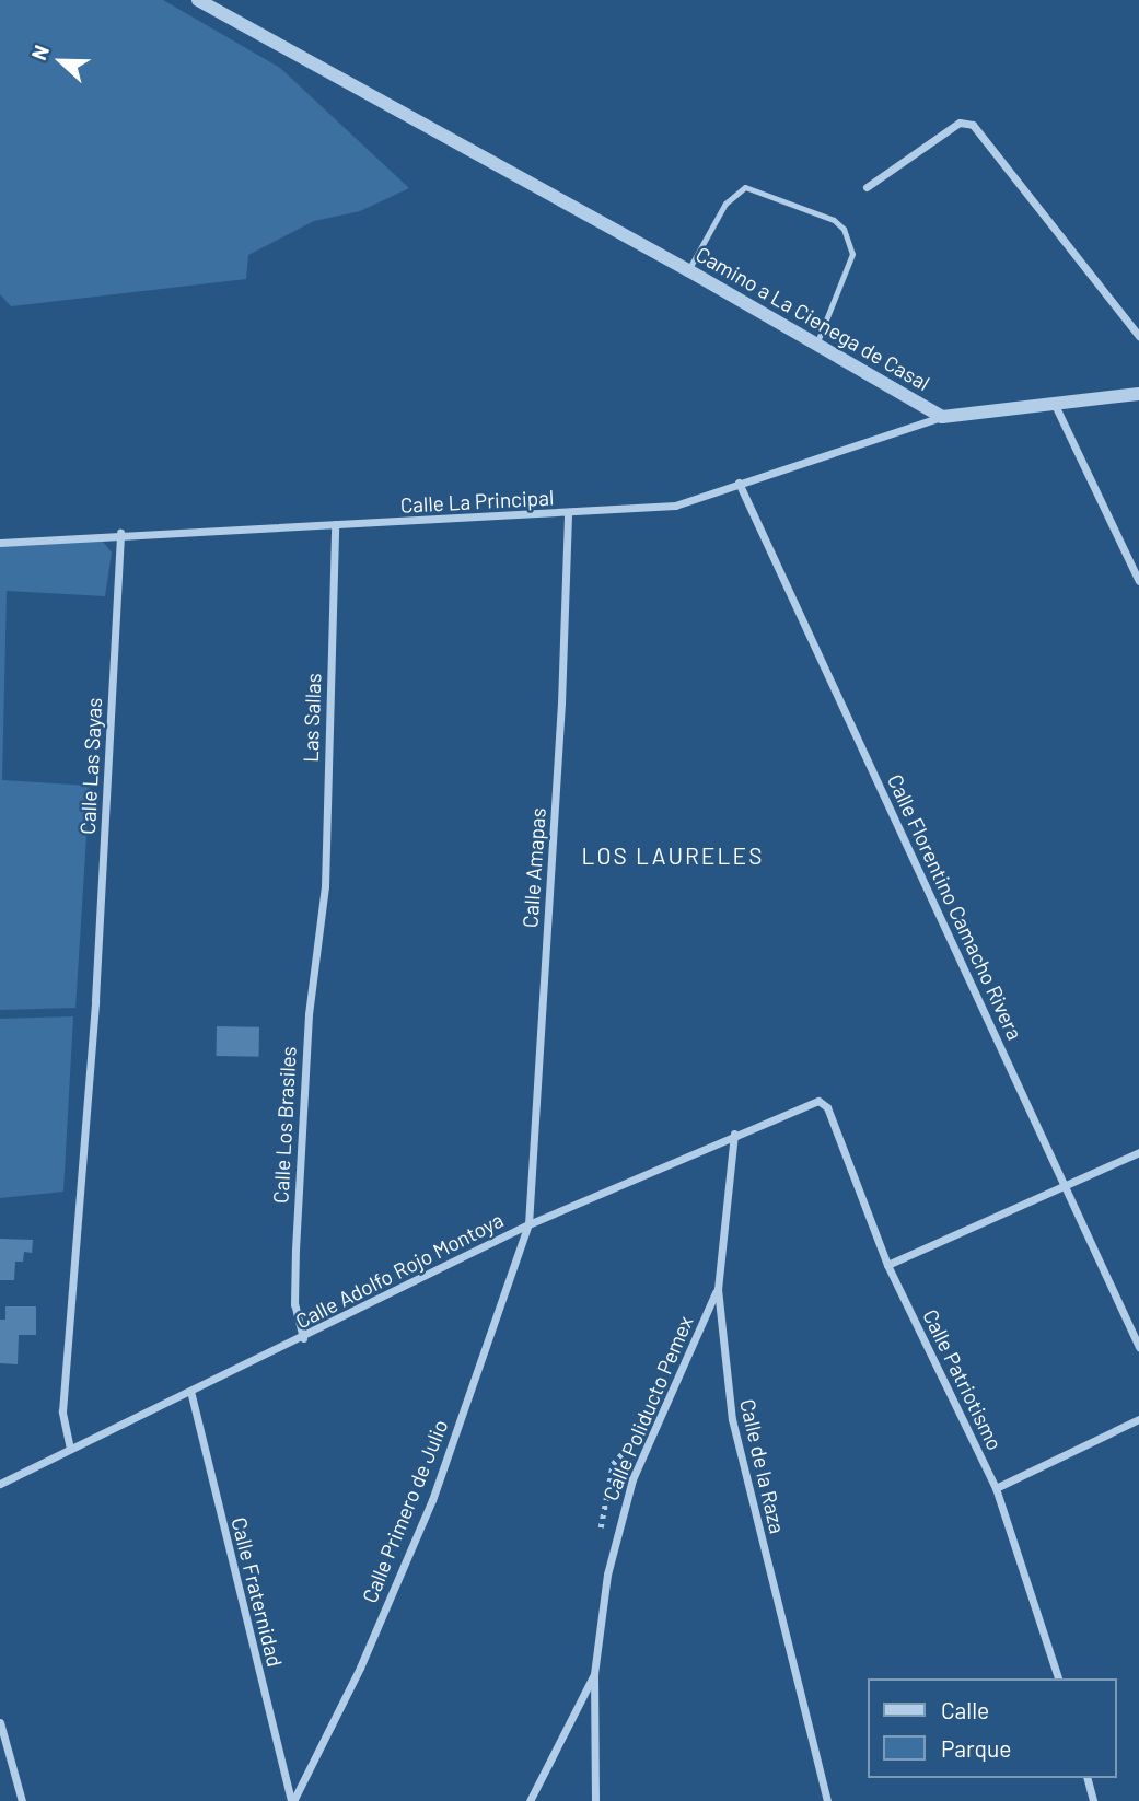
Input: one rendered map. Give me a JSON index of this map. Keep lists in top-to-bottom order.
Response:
{
  "streets": {
    "street": [
      "Camino a La Cienega de Casal",
      "Calle La Principal",
      "Las Sallas",
      "Calle Las Sayas",
      "Calle Amapas",
      "Calle Florentino Camacho Rivera",
      "Calle Los Brasiles",
      "Calle Adolfo Rojo Montoya",
      "Calle Patriotismo",
      "Calle Poliducto Pemex",
      "Calle de la Raza",
      "Calle Primero de Julio",
      "Calle Fraternidad"
    ]
  },
  "crossings": [
    ["Camino a La Cienega de Casal", "Calle La Principal"],
    ["Calle La Principal", "Las Sallas"],
    ["Calle La Principal", "Calle Las Sayas"],
    ["Calle La Principal", "Calle Amapas"],
    ["Calle La Principal", "Calle Florentino Camacho Rivera"],
    ["Las Sallas", "Calle Los Brasiles"],
    ["Calle Las Sayas", "Calle Adolfo Rojo Montoya"],
    ["Calle Amapas", "Calle Adolfo Rojo Montoya"],
    ["Calle Amapas", "Calle Primero de Julio"],
    ["Calle Los Brasiles", "Calle Adolfo Rojo Montoya"],
    ["Calle Adolfo Rojo Montoya", "Calle Patriotismo"],
    ["Calle Adolfo Rojo Montoya", "Calle de la Raza"],
    ["Calle Adolfo Rojo Montoya", "Calle Primero de Julio"],
    ["Calle Adolfo Rojo Montoya", "Calle Fraternidad"],
    ["Calle Poliducto Pemex", "Calle de la Raza"],
    ["Calle Primero de Julio", "Calle Fraternidad"]
  ],
  "districts": ["LOS LAURELES"],
  "legend": ["Calle", "Parque"],
  "north": "left"
}
